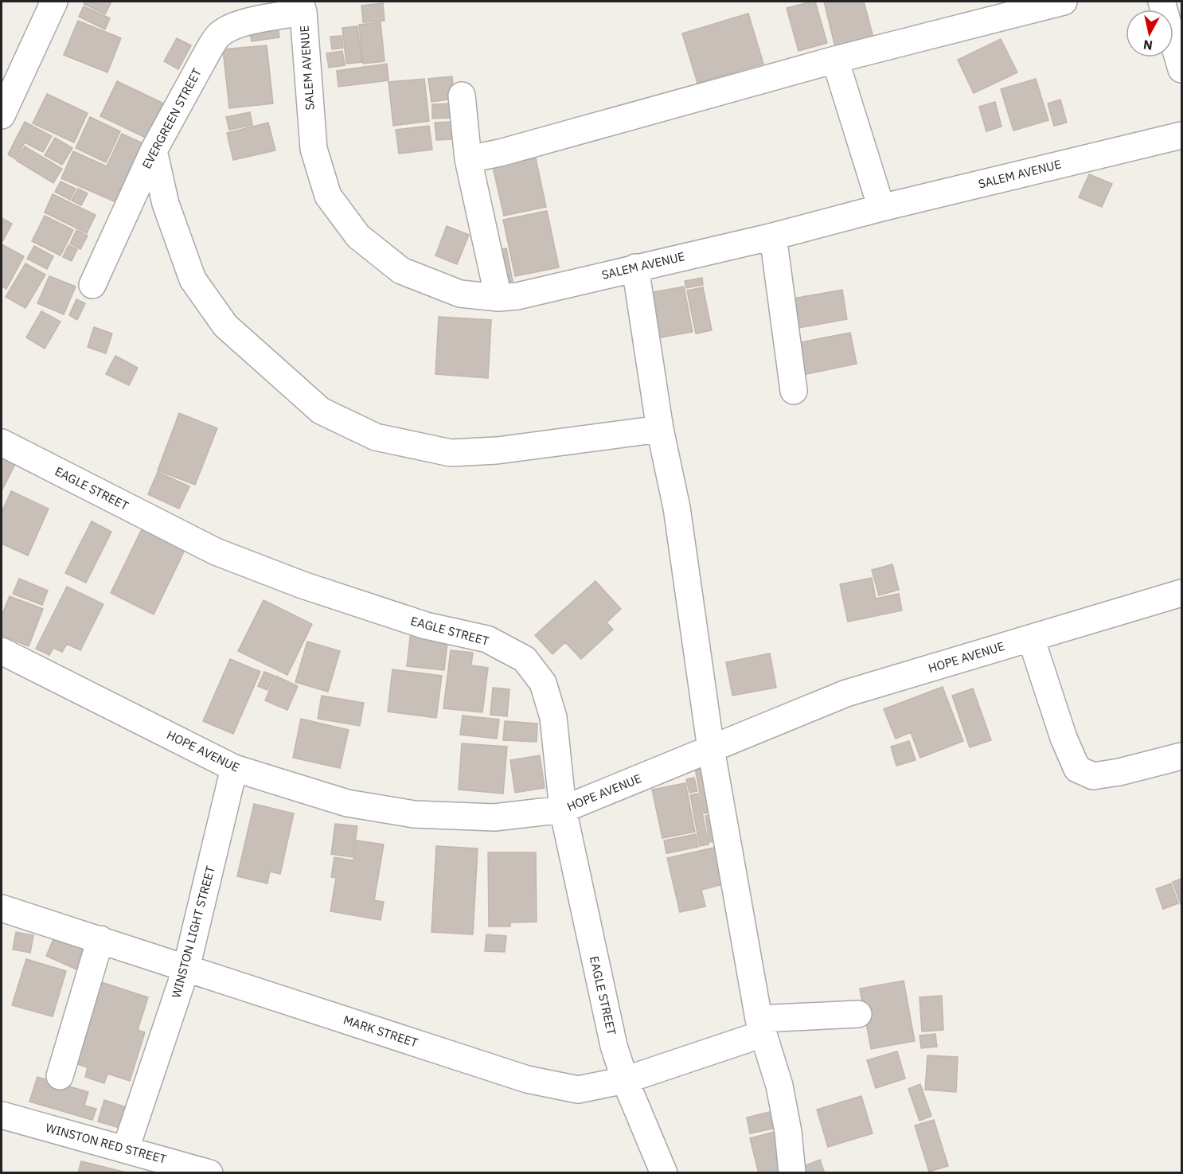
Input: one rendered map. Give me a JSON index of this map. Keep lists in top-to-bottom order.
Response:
{
  "streets": {
    "street": [
      "SALEM AVENUE",
      "EVERGREEN STREET",
      "EAGLE STREET",
      "HOPE AVENUE",
      "WINSTON LIGHT STREET",
      "MARK STREET",
      "WINSTON RED STREET"
    ]
  },
  "crossings": [
    ["SALEM AVENUE", "EVERGREEN STREET"],
    ["EAGLE STREET", "HOPE AVENUE"],
    ["EAGLE STREET", "MARK STREET"],
    ["HOPE AVENUE", "WINSTON LIGHT STREET"],
    ["WINSTON LIGHT STREET", "MARK STREET"],
    ["WINSTON LIGHT STREET", "WINSTON RED STREET"]
  ],
  "north": "bottom"
}
